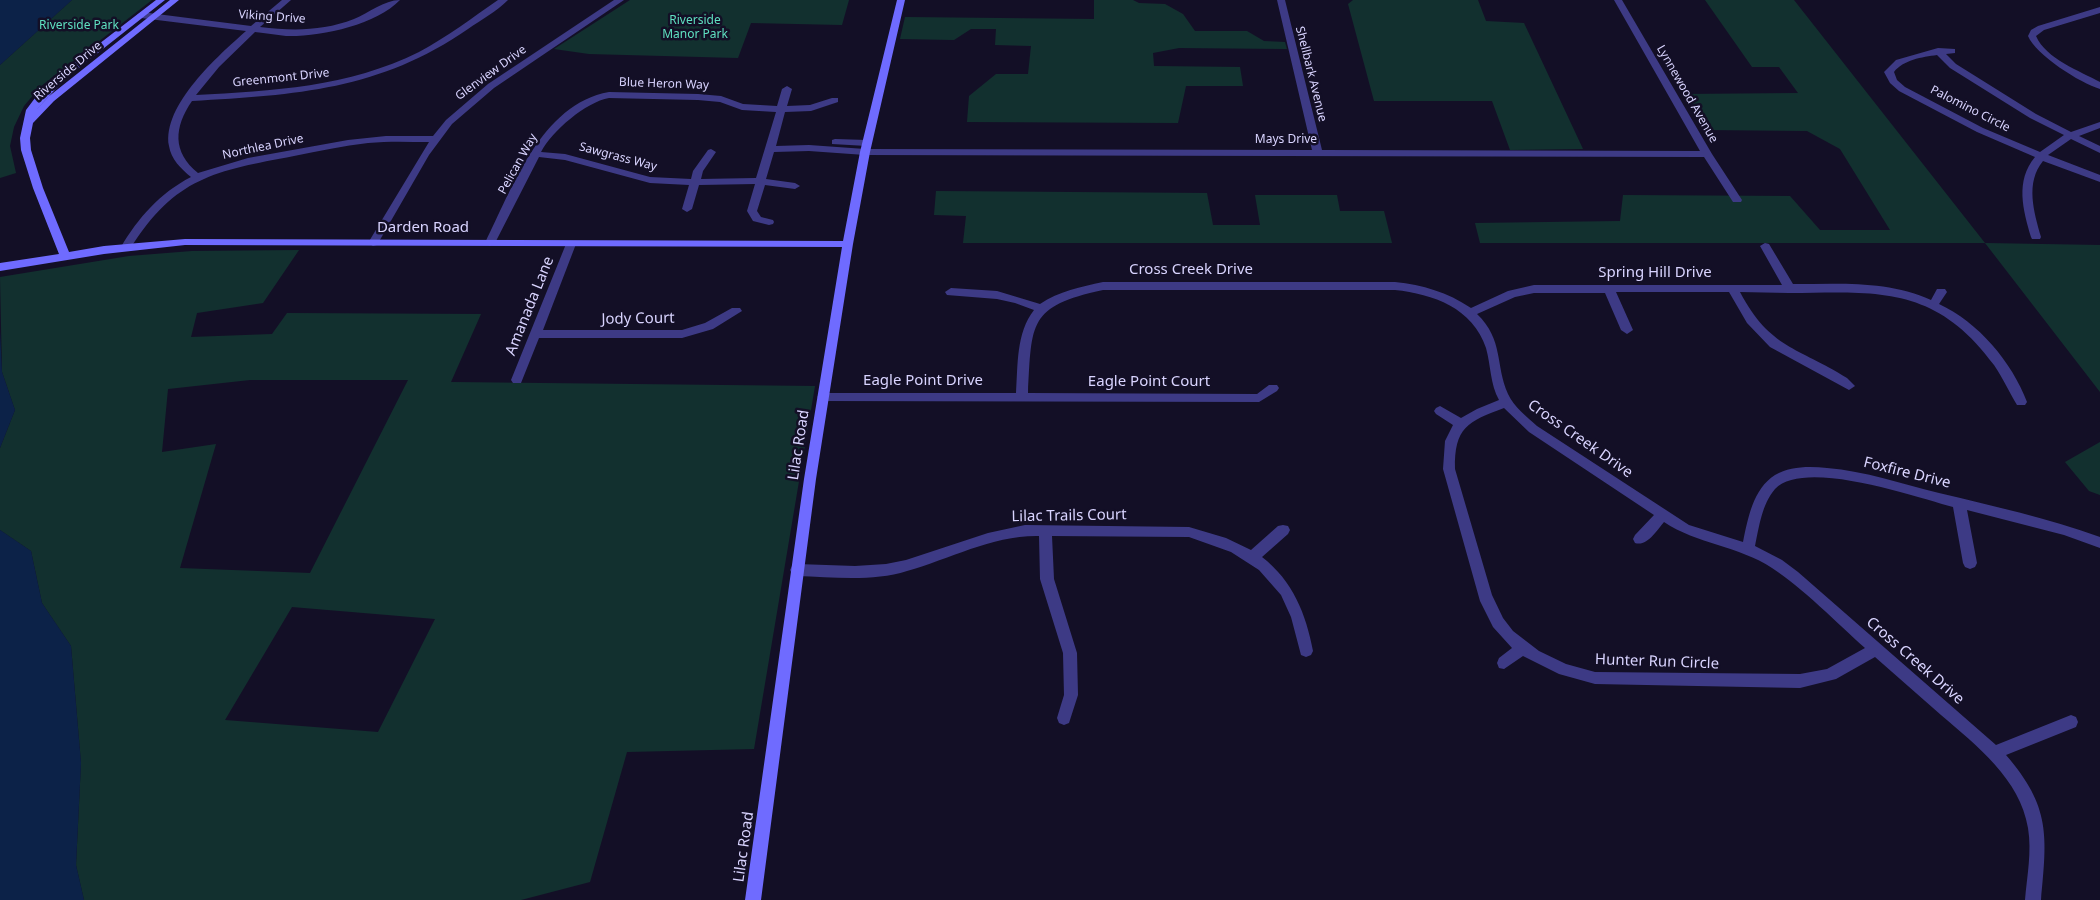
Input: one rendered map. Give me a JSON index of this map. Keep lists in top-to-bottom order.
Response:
{
  "streets": {
    "street": [
      "Viking Drive",
      "Riverside Drive",
      "Glenview Drive",
      "Shellbark Avenue",
      "Greenmont Drive",
      "Blue Heron Way",
      "Lynnewood Avenue",
      "Palomino Circle",
      "Mays Drive",
      "Northlea Drive",
      "Sawgrass Way",
      "Pelican Way",
      "Darden Road",
      "Cross Creek Drive",
      "Spring Hill Drive",
      "Amanada Lane",
      "Jody Court",
      "Eagle Point Drive",
      "Eagle Point Court",
      "Lilac Road",
      "Foxfire Drive",
      "Lilac Trails Court",
      "Hunter Run Circle"
    ]
  },
  "crossings": [
    ["Viking Drive", "Riverside Drive"],
    ["Riverside Drive", "Darden Road"],
    ["Glenview Drive", "Northlea Drive"],
    ["Glenview Drive", "Darden Road"],
    ["Shellbark Avenue", "Mays Drive"],
    ["Blue Heron Way", "Pelican Way"],
    ["Lynnewood Avenue", "Mays Drive"],
    ["Mays Drive", "Lilac Road"],
    ["Northlea Drive", "Darden Road"],
    ["Sawgrass Way", "Pelican Way"],
    ["Pelican Way", "Darden Road"],
    ["Darden Road", "Amanada Lane"],
    ["Darden Road", "Lilac Road"],
    ["Cross Creek Drive", "Spring Hill Drive"],
    ["Cross Creek Drive", "Eagle Point Drive"],
    ["Cross Creek Drive", "Eagle Point Court"],
    ["Cross Creek Drive", "Foxfire Drive"],
    ["Cross Creek Drive", "Hunter Run Circle"],
    ["Amanada Lane", "Jody Court"],
    ["Eagle Point Drive", "Eagle Point Court"],
    ["Eagle Point Drive", "Lilac Road"],
    ["Lilac Road", "Lilac Trails Court"]
  ],
  "parks": ["Riverside Manor Park", "Riverside Park"]
}
